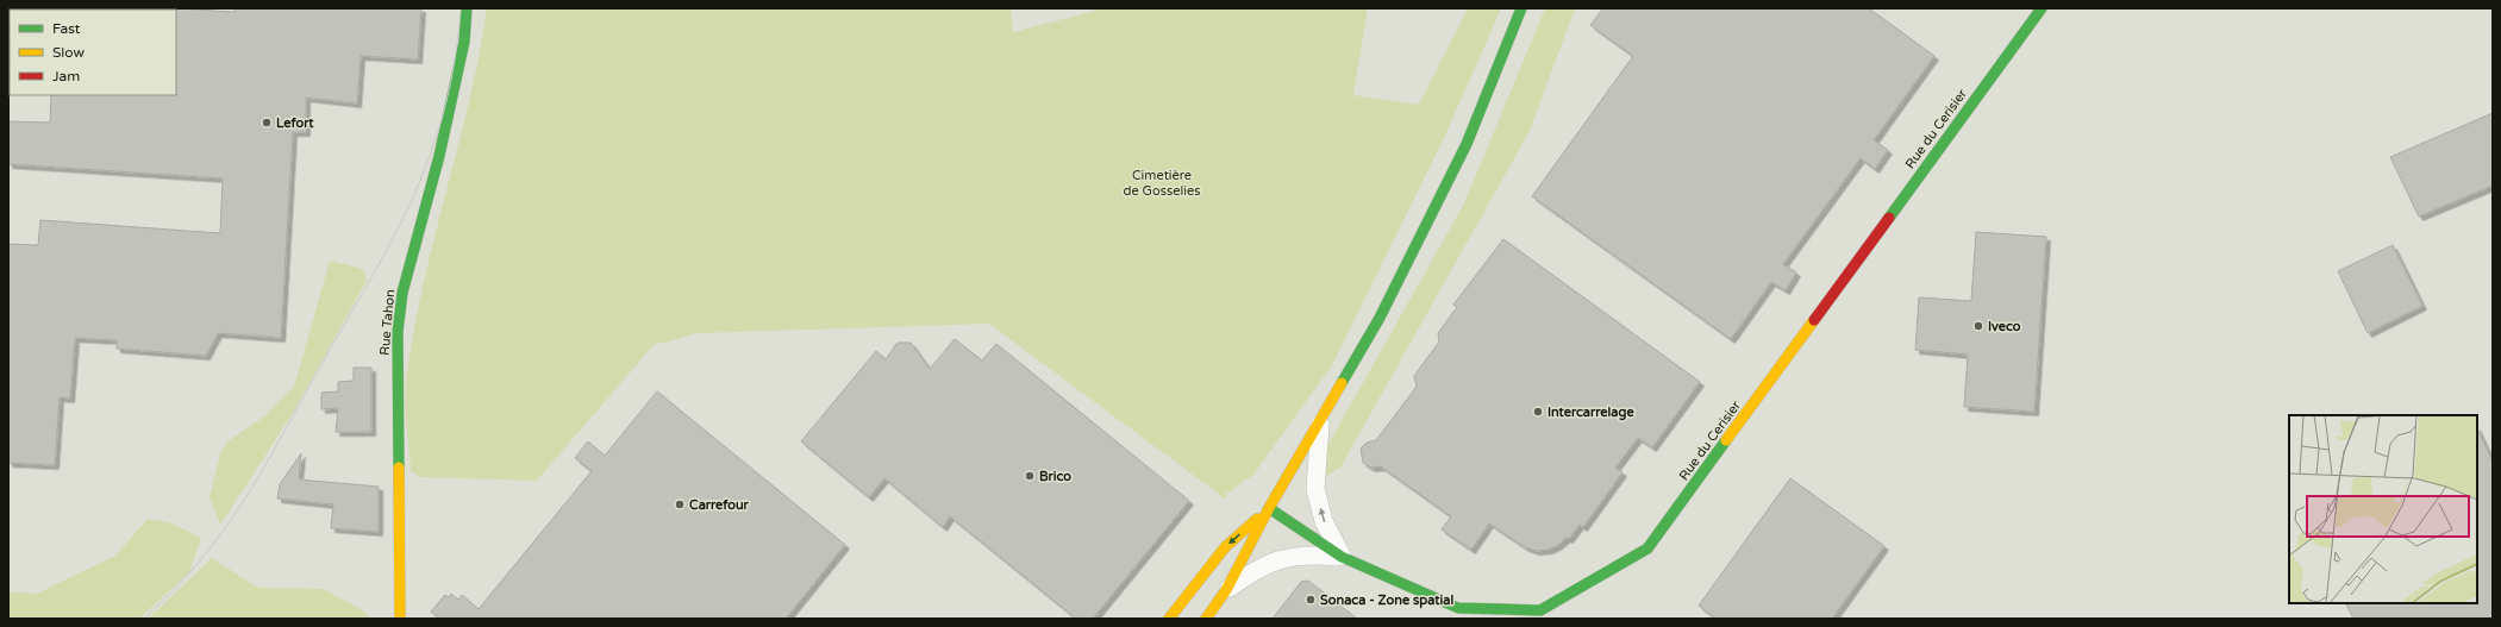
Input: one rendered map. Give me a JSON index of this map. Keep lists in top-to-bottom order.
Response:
{
  "streets": {
    "street": ["Rue du Cerisier", "Rue Tahon"]
  },
  "parks": ["Cimetière de Gosselies"],
  "places": [
    "Lefort",
    "Iveco",
    "Intercarrelage",
    "Brico",
    "Carrefour",
    "Sonaca - Zone spatial"
  ],
  "legend": ["Fast", "Slow", "Jam"]
}
